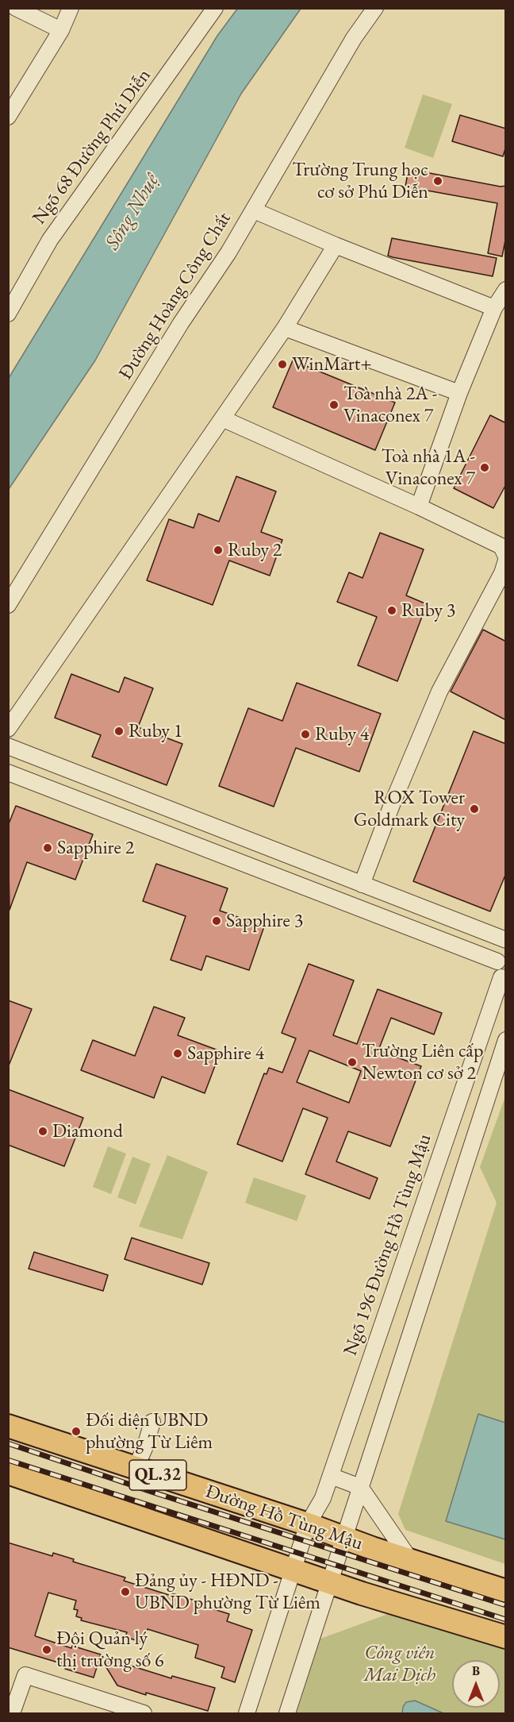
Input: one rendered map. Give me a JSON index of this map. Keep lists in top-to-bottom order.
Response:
{
  "streets": {
    "highway": ["QL.32", "Đường Hồ Tùng Mậu"],
    "street": ["Ngõ 68 Đường Phú Diễn", "Đường Hoàng Công Chất", "Ngõ 196 Đường Hồ Tùng Mậu"]
  },
  "crossings": [
    ["Ngõ 196 Đường Hồ Tùng Mậu", "QL.32"],
    ["Ngõ 196 Đường Hồ Tùng Mậu", "Đường Hồ Tùng Mậu"]
  ],
  "water": ["Sông Nhuệ"],
  "parks": ["Công viên Mai Dịch"],
  "places": [
    "Trường Trung học cơ sở Phú Diễn",
    "WinMart+",
    "Toà nhà 2A - Vinaconex 7",
    "Toà nhà 1A - Vinaconex 7",
    "Ruby 2",
    "Ruby 3",
    "Ruby 1",
    "Ruby 4",
    "ROX Tower Goldmark City",
    "Sapphire 2",
    "Sapphire 3",
    "Sapphire 4",
    "Trường Liên cấp Newton cơ sở 2",
    "Diamond",
    "Đối diện UBND phường Từ Liêm",
    "Đảng ủy - HĐND - UBND phường Từ Liêm",
    "Đội Quản lý thị trường số 6"
  ],
  "north": "top"
}
